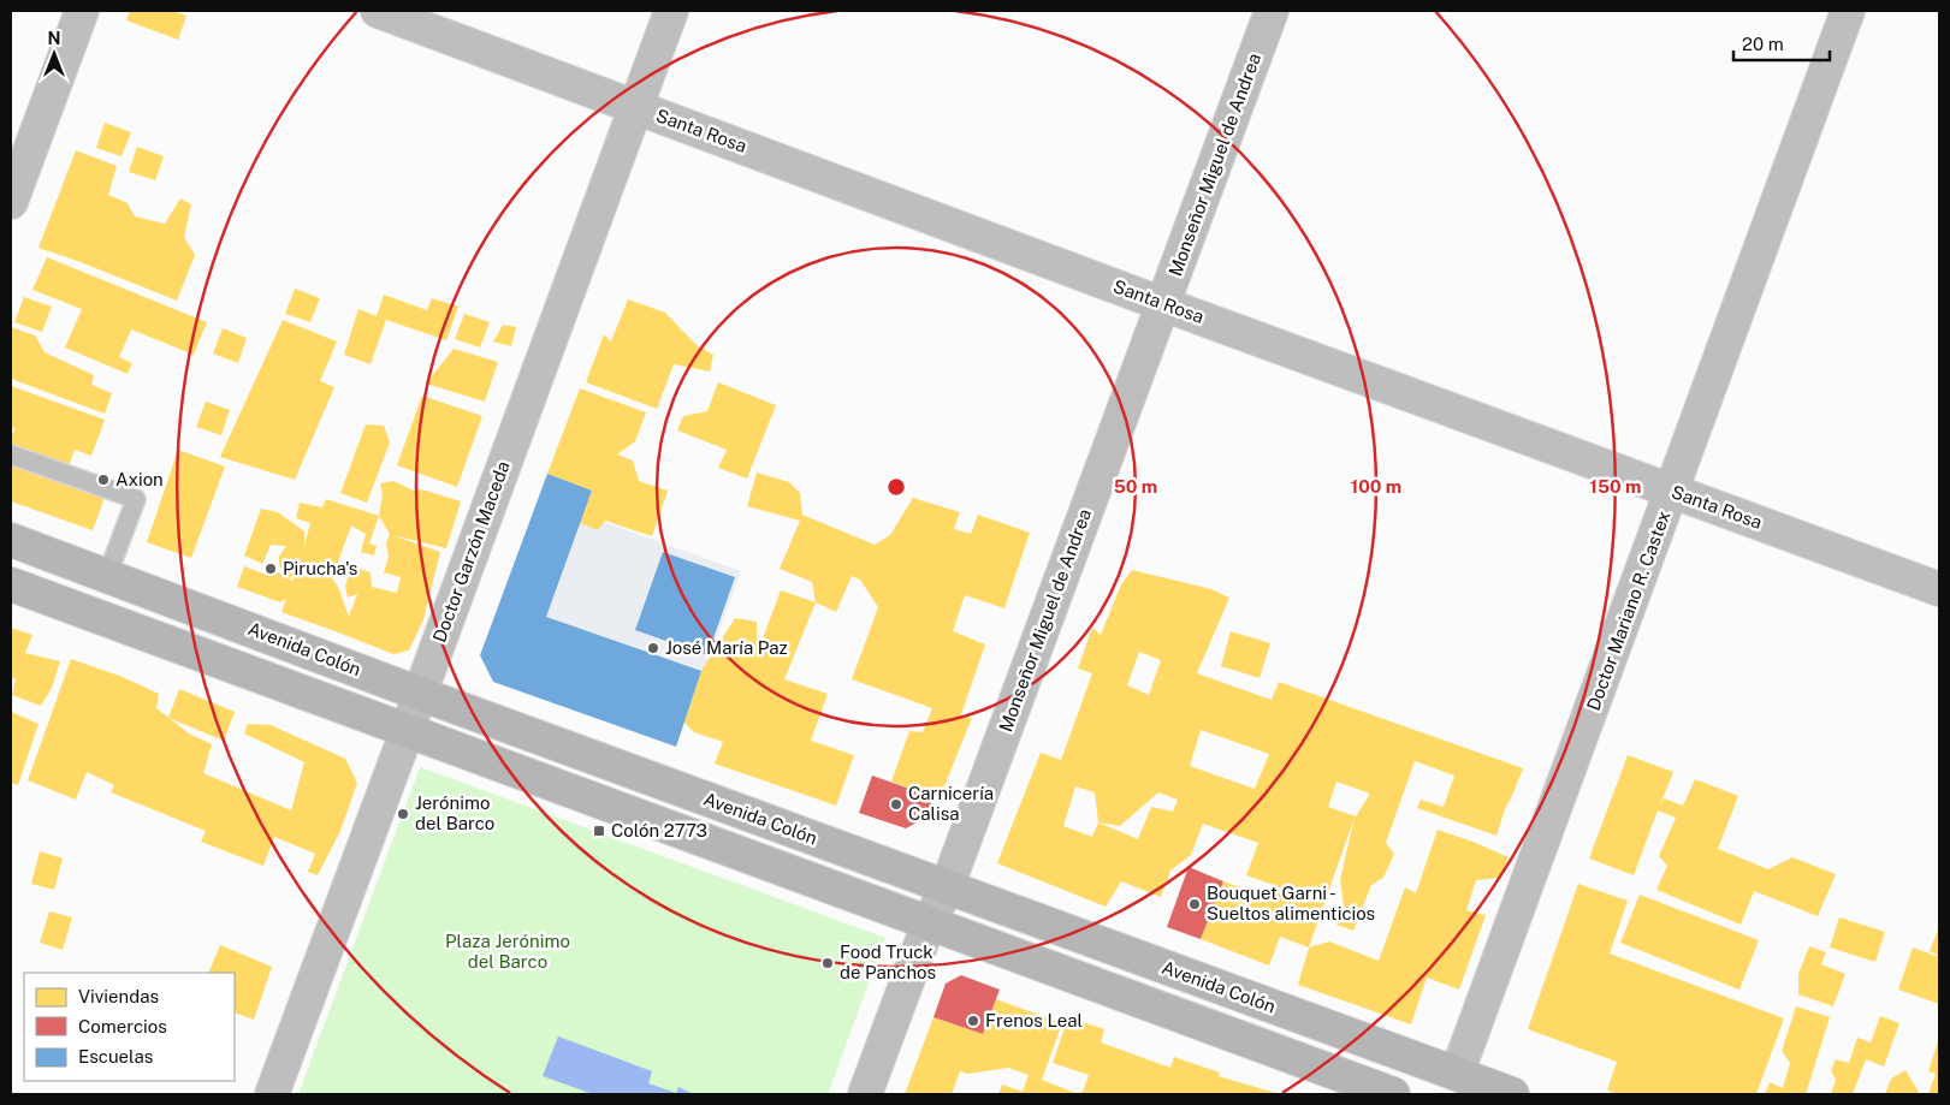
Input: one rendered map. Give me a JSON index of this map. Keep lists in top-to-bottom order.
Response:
{
  "streets": {
    "main road": ["Monseñor Miguel de Andrea", "Avenida Colón"],
    "street": ["Santa Rosa", "Doctor Garzón Maceda", "Doctor Mariano R. Castex"]
  },
  "crossings": [
    ["Santa Rosa", "Monseñor Miguel de Andrea"],
    ["Santa Rosa", "Doctor Garzón Maceda"],
    ["Santa Rosa", "Doctor Mariano R. Castex"],
    ["Monseñor Miguel de Andrea", "Avenida Colón"],
    ["Doctor Garzón Maceda", "Avenida Colón"],
    ["Doctor Mariano R. Castex", "Avenida Colón"]
  ],
  "parks": ["Plaza Jerónimo del Barco"],
  "places": {
    "other": [
      "Axion",
      "Pirucha's",
      "José María Paz",
      "Carnicería Calisa",
      "Jerónimo del Barco",
      "Bouquet Garni - Sueltos alimenticios",
      "Food Truck de Panchos",
      "Frenos Leal"
    ],
    "transit": ["Colón 2773"]
  },
  "legend": ["Viviendas", "Comercios", "Escuelas"],
  "scale_bar": "20 m",
  "north": "top",
  "rings": ["50 m", "100 m", "150 m"]
}
